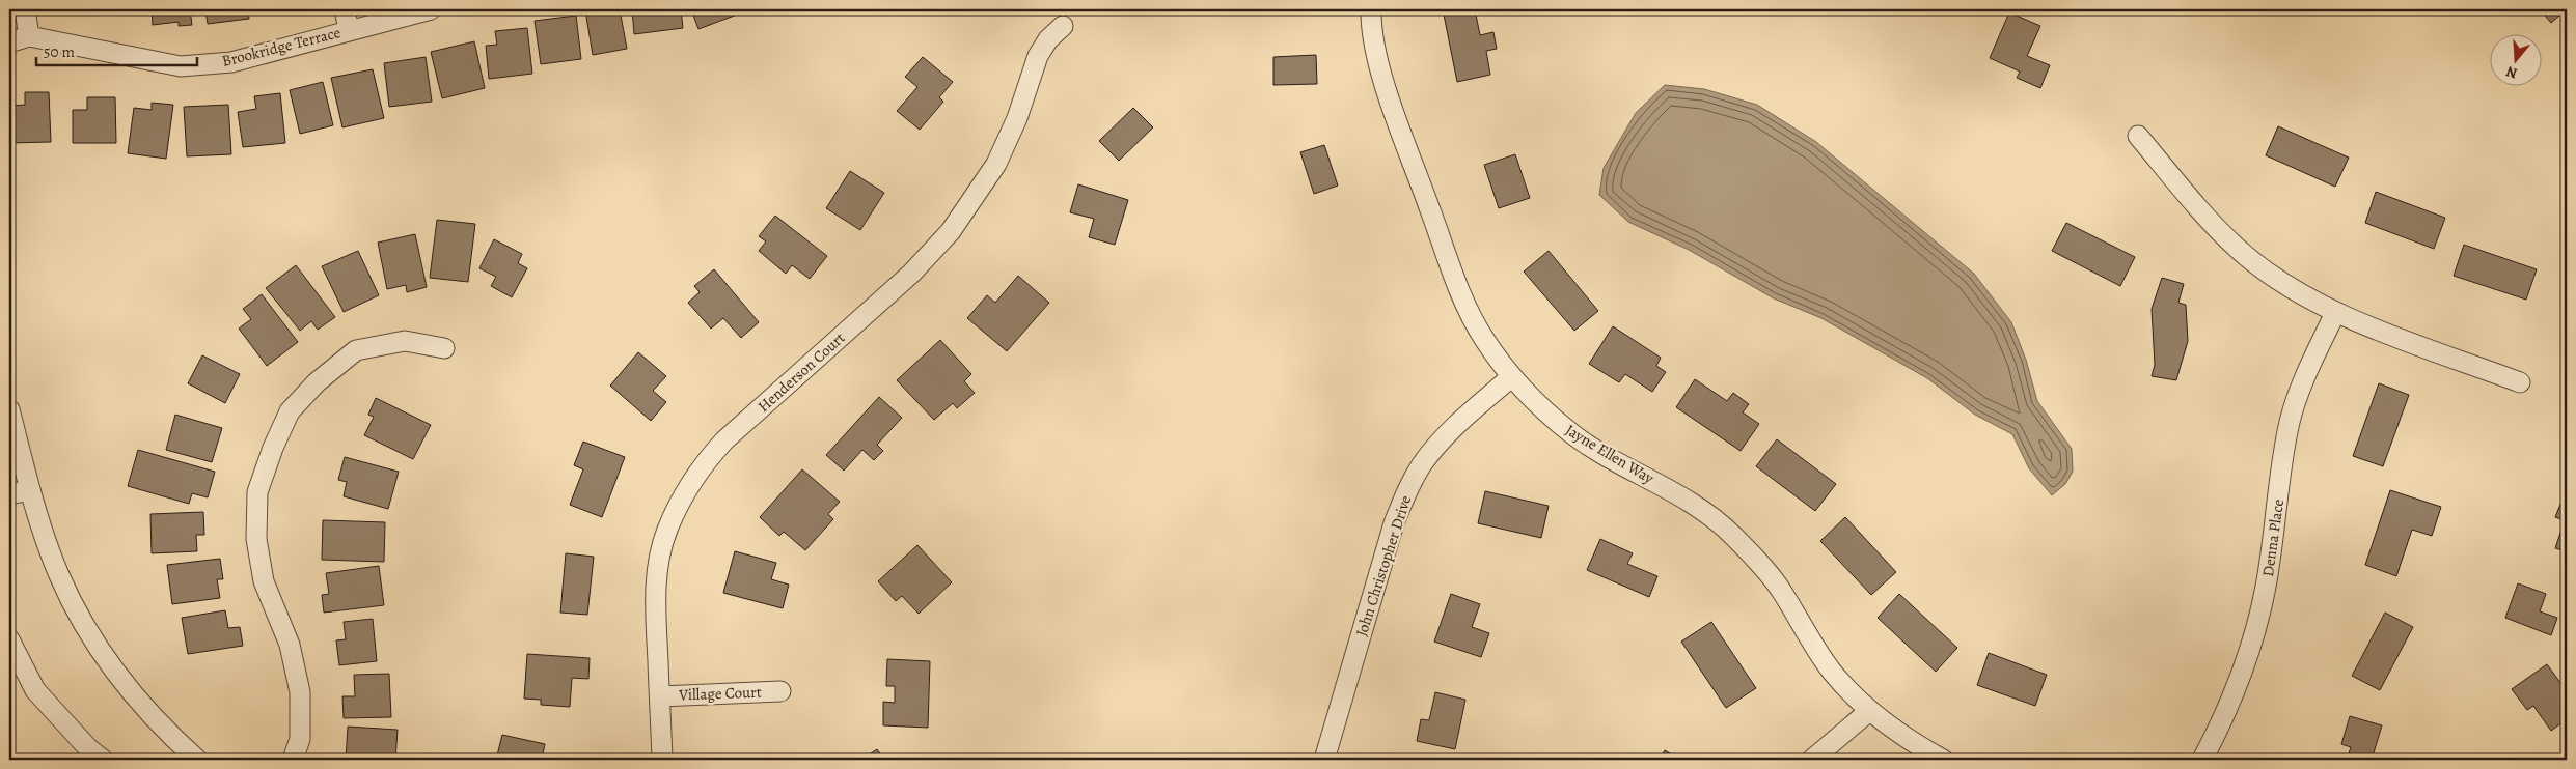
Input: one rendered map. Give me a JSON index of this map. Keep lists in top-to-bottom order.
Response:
{
  "streets": {
    "street": [
      "Brookridge Terrace",
      "Henderson Court",
      "Jayne Ellen Way",
      "Denna Place",
      "John Christopher Drive",
      "Village Court"
    ]
  },
  "crossings": [
    ["Henderson Court", "Village Court"],
    ["Jayne Ellen Way", "John Christopher Drive"]
  ],
  "scale_bar": "50 m",
  "north": "bottom"
}
